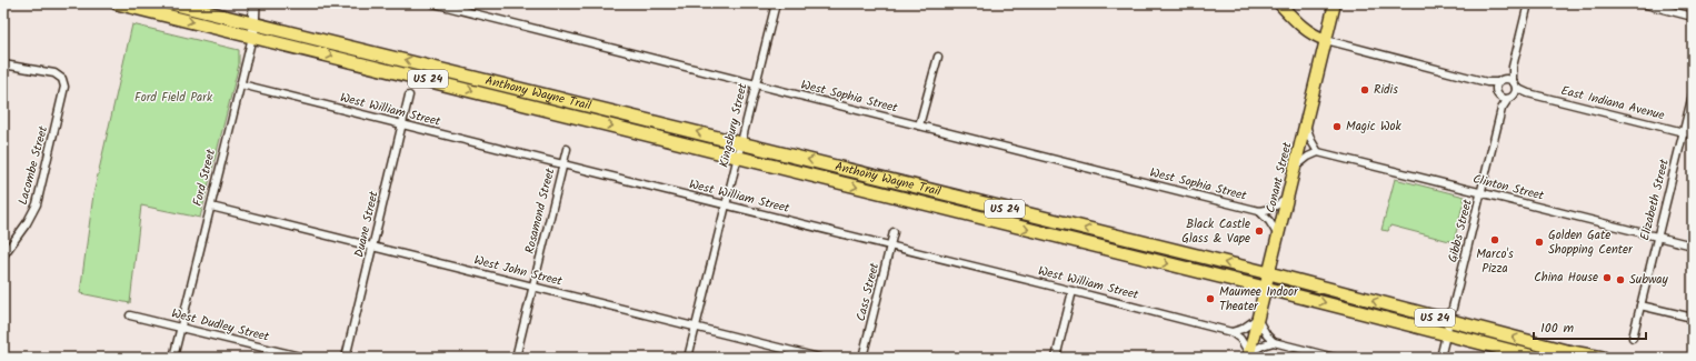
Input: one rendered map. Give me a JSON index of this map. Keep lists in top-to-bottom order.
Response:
{
  "streets": {
    "highway": ["US 24", "Anthony Wayne Trail"],
    "main road": ["Ford Street", "Conant Street"],
    "street": [
      "West Sophia Street",
      "East Indiana Avenue",
      "West William Street",
      "Kingsbury Street",
      "Lacombe Street",
      "Clinton Street",
      "Elizabeth Street",
      "Rosamond Street",
      "Duane Street",
      "Gibbs Street",
      "West John Street",
      "Cass Street",
      "West Dudley Street"
    ]
  },
  "crossings": [
    ["Anthony Wayne Trail", "Kingsbury Street"],
    ["Anthony Wayne Trail", "Ford Street"],
    ["Anthony Wayne Trail", "Conant Street"],
    ["Anthony Wayne Trail", "Gibbs Street"],
    ["West Sophia Street", "Kingsbury Street"],
    ["West Sophia Street", "Conant Street"],
    ["East Indiana Avenue", "Elizabeth Street"],
    ["East Indiana Avenue", "Gibbs Street"],
    ["West William Street", "Kingsbury Street"],
    ["West William Street", "Ford Street"],
    ["West William Street", "Rosamond Street"],
    ["West William Street", "Duane Street"],
    ["West William Street", "Cass Street"],
    ["Kingsbury Street", "West John Street"],
    ["Ford Street", "West John Street"],
    ["Ford Street", "West Dudley Street"],
    ["Clinton Street", "Elizabeth Street"],
    ["Clinton Street", "Gibbs Street"],
    ["Rosamond Street", "West John Street"],
    ["Duane Street", "West John Street"]
  ],
  "parks": ["Ford Field Park"],
  "places": [
    "Ridis",
    "Magic Wok",
    "Black Castle Glass & Vape",
    "Marco's Pizza",
    "Golden Gate Shopping Center",
    "China House",
    "Subway",
    "Maumee Indoor Theater"
  ],
  "scale_bar": "100 m"
}
